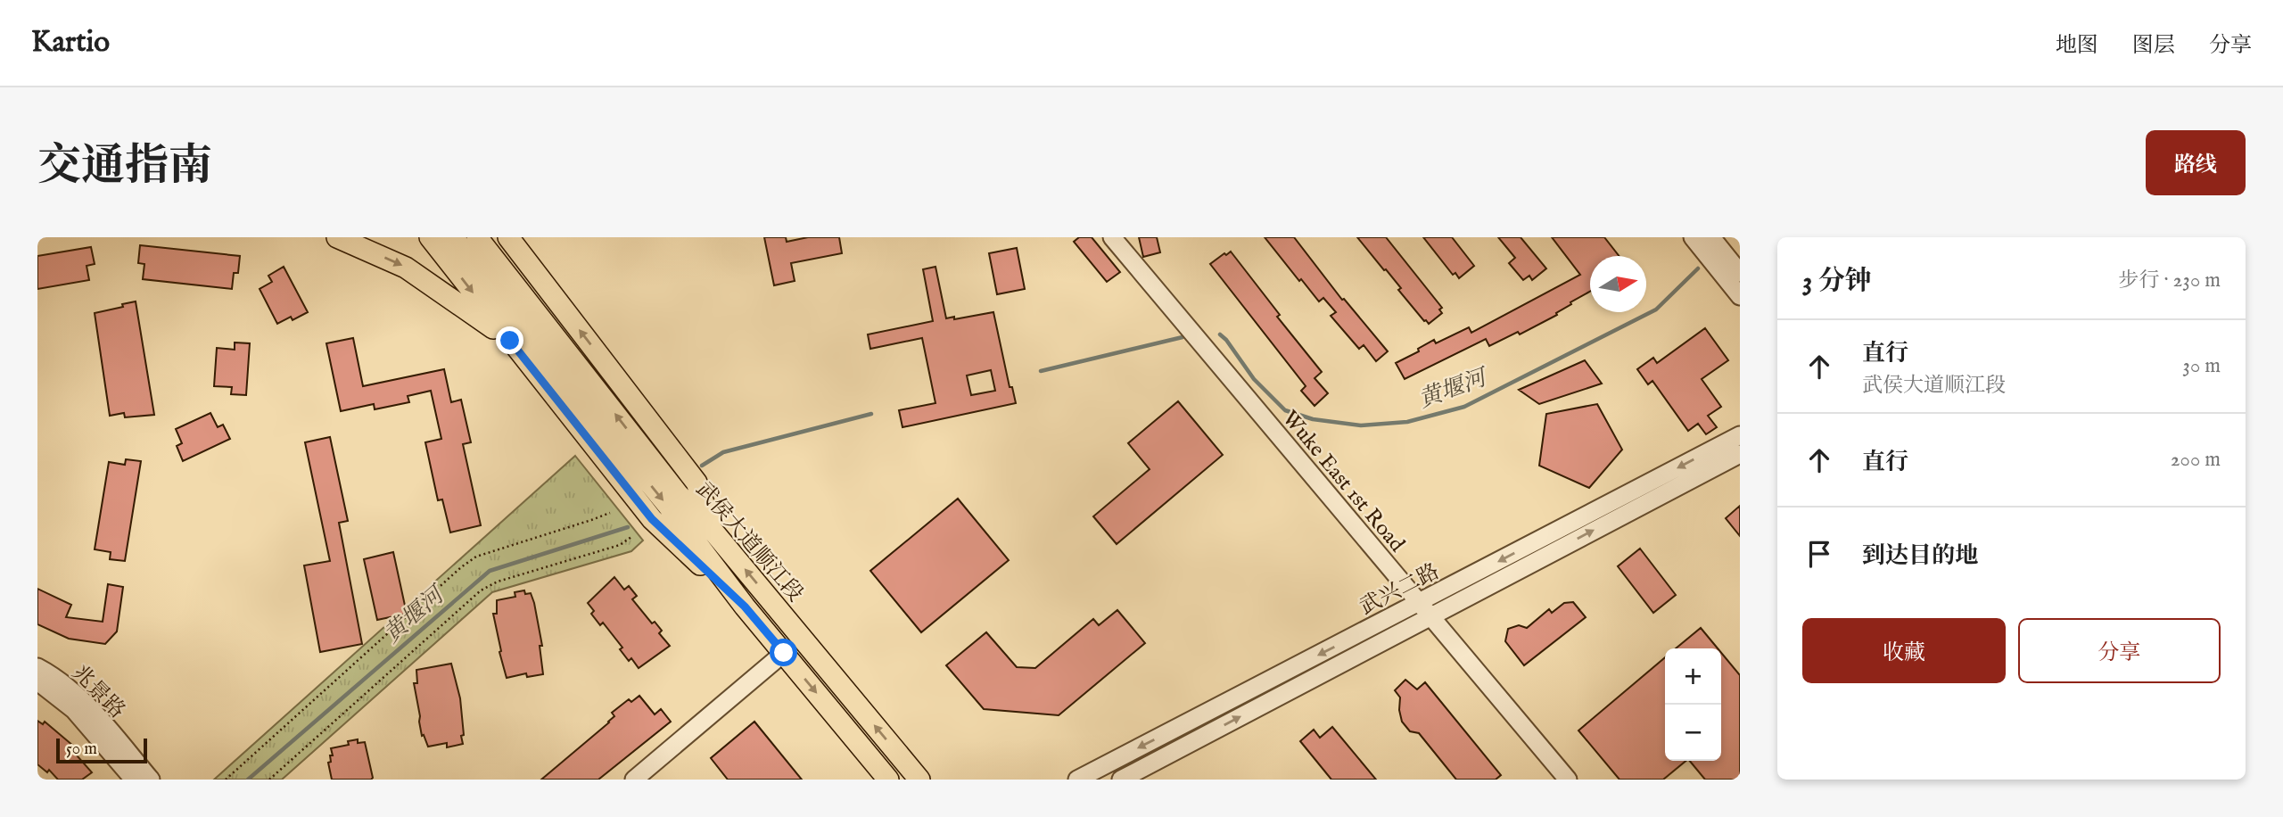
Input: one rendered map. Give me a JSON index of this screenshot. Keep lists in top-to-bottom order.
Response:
{
  "streets": {
    "main road": ["武侯大道顺江段"],
    "street": ["Wuke East 1st Road", "武兴二路", "兆景路"]
  },
  "crossings": [
    ["Wuke East 1st Road", "武兴二路"]
  ],
  "water": ["黄堰河"],
  "scale_bar": "50 m",
  "north": "right",
  "page": {
    "header": "Kartio",
    "nav": ["地图", "图层", "分享"],
    "title": "交通指南",
    "buttons": [
      "路线",
      ["收藏", "分享"]
    ],
    "heading": ["3 分钟", "步行 · 230 m"],
    "list": [
      ["直行", "武侯大道顺江段", "30 m"],
      ["直行", "200 m"],
      "到达目的地"
    ],
    "map_buttons": ["+", "−"],
    "scale": "50 m"
  }
}
